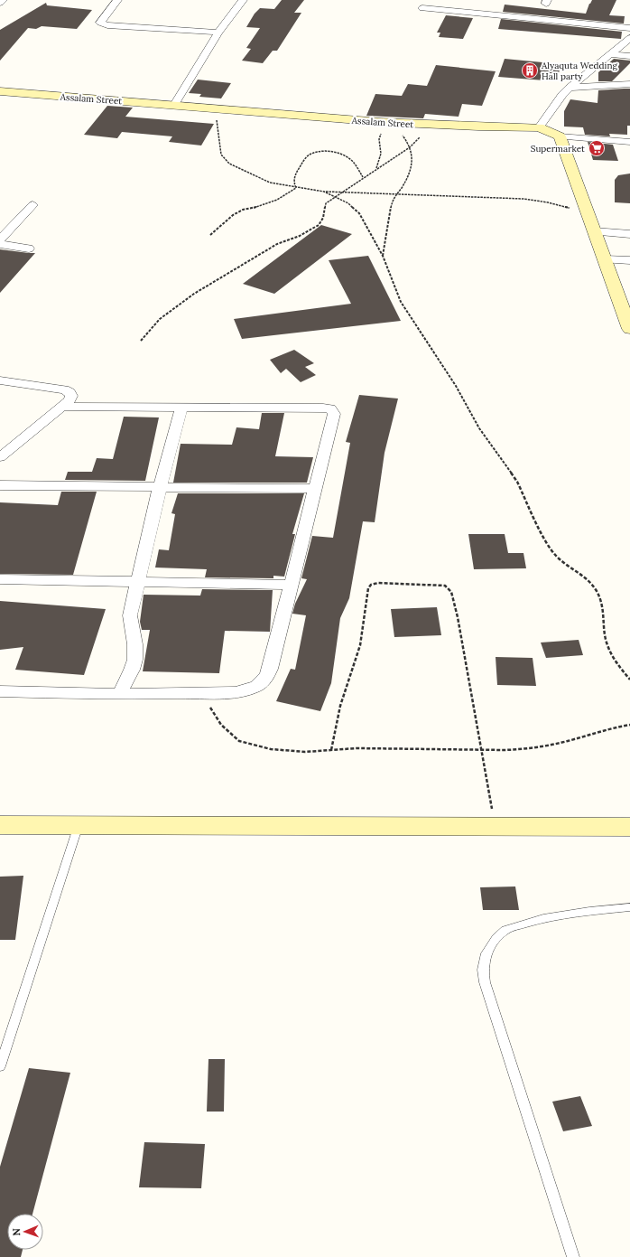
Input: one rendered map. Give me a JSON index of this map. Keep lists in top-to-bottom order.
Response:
{
  "streets": {
    "main road": ["Assalam Street"]
  },
  "places": {
    "building": ["Alyaquta Wedding Hall party"],
    "supermarket": ["Supermarket"]
  },
  "north": "left"
}
